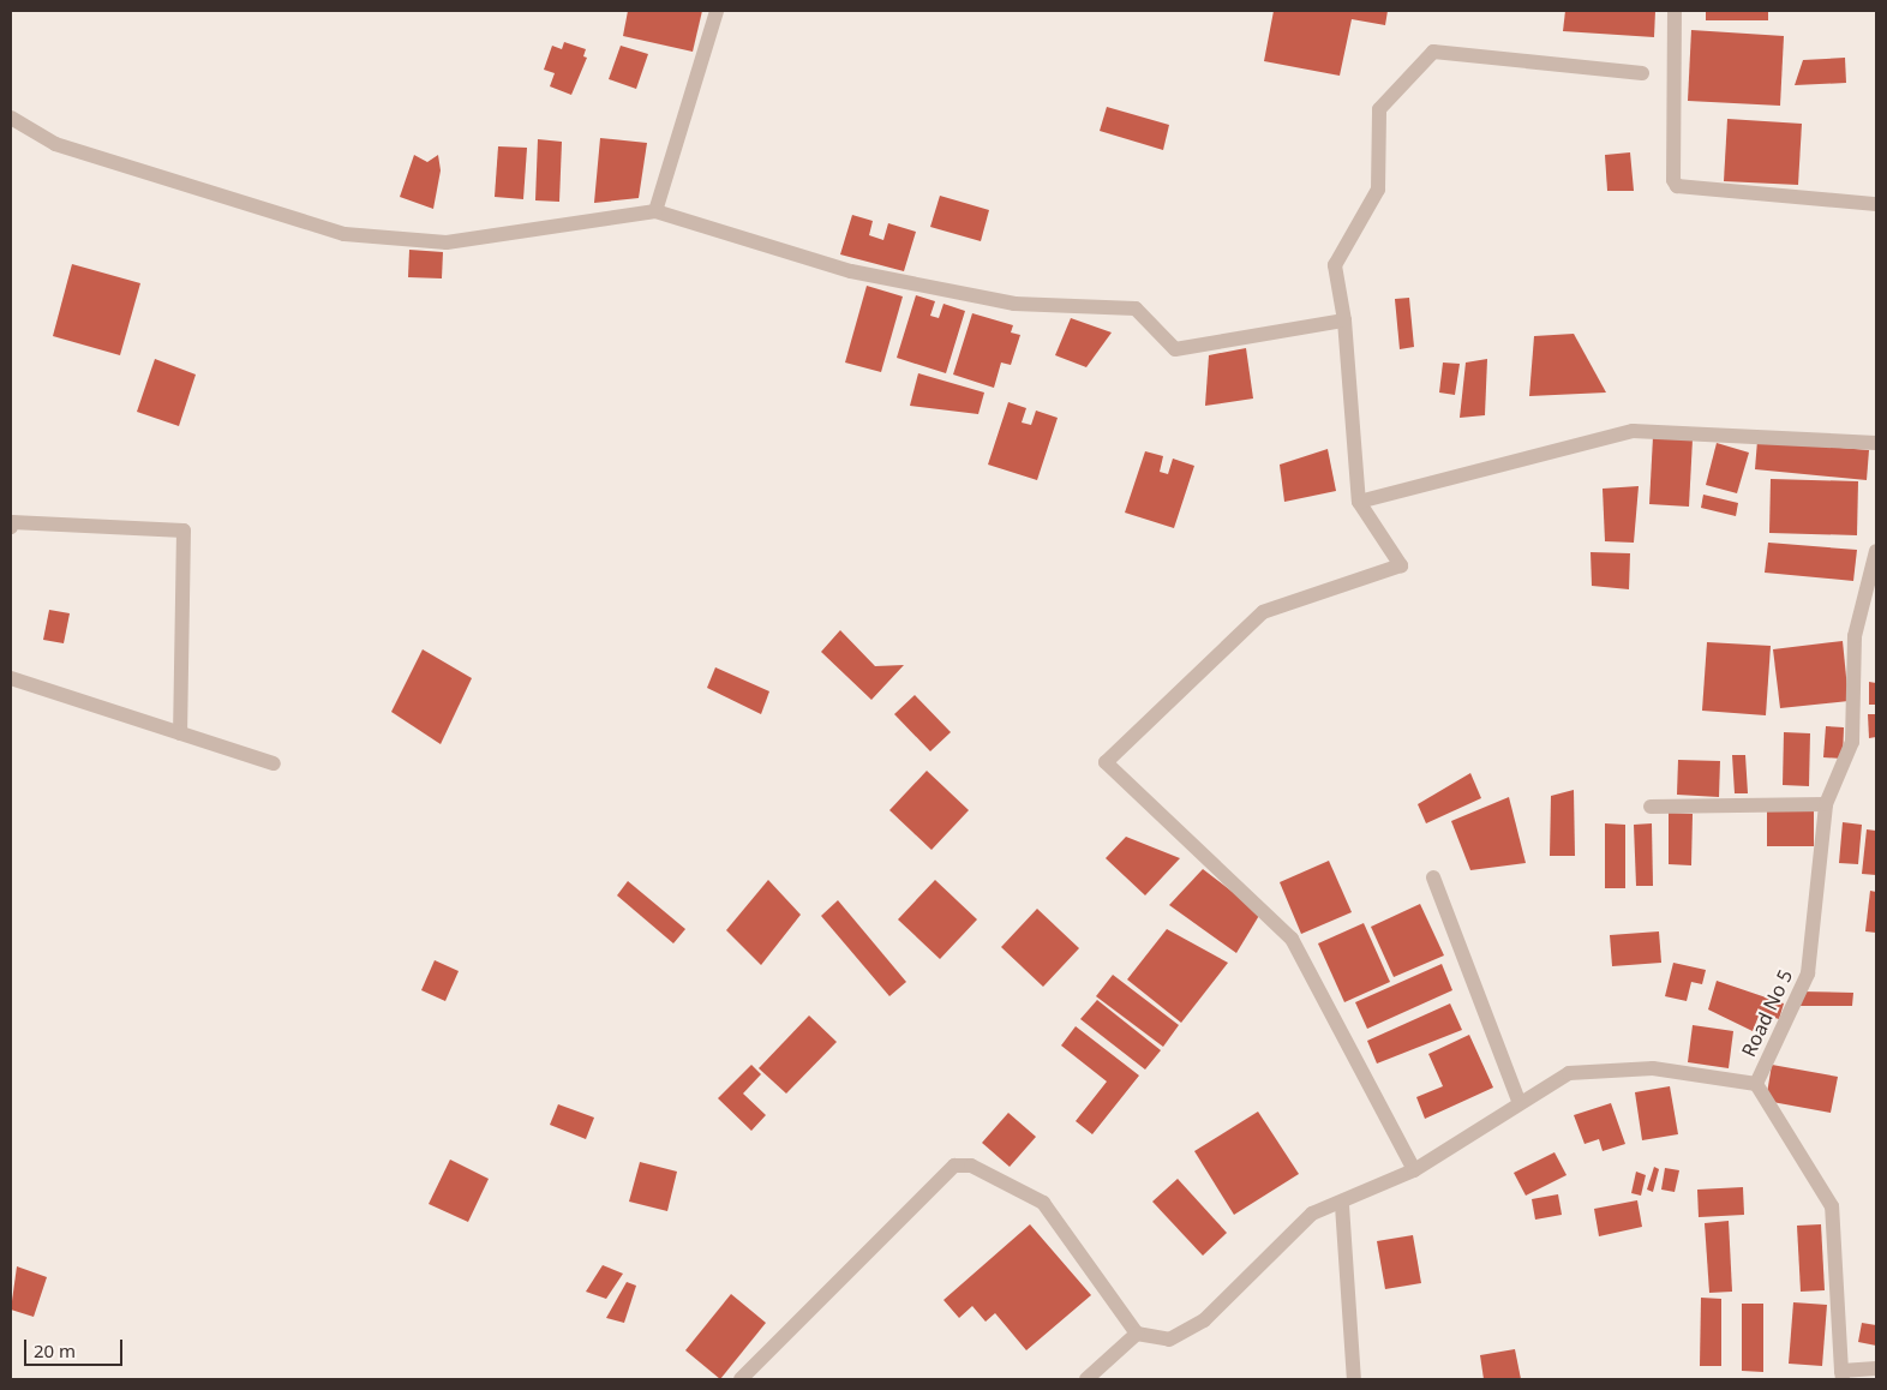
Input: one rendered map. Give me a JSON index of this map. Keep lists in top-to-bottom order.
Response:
{
  "streets": {
    "street": ["Road No 5"]
  },
  "scale_bar": "20 m"
}
